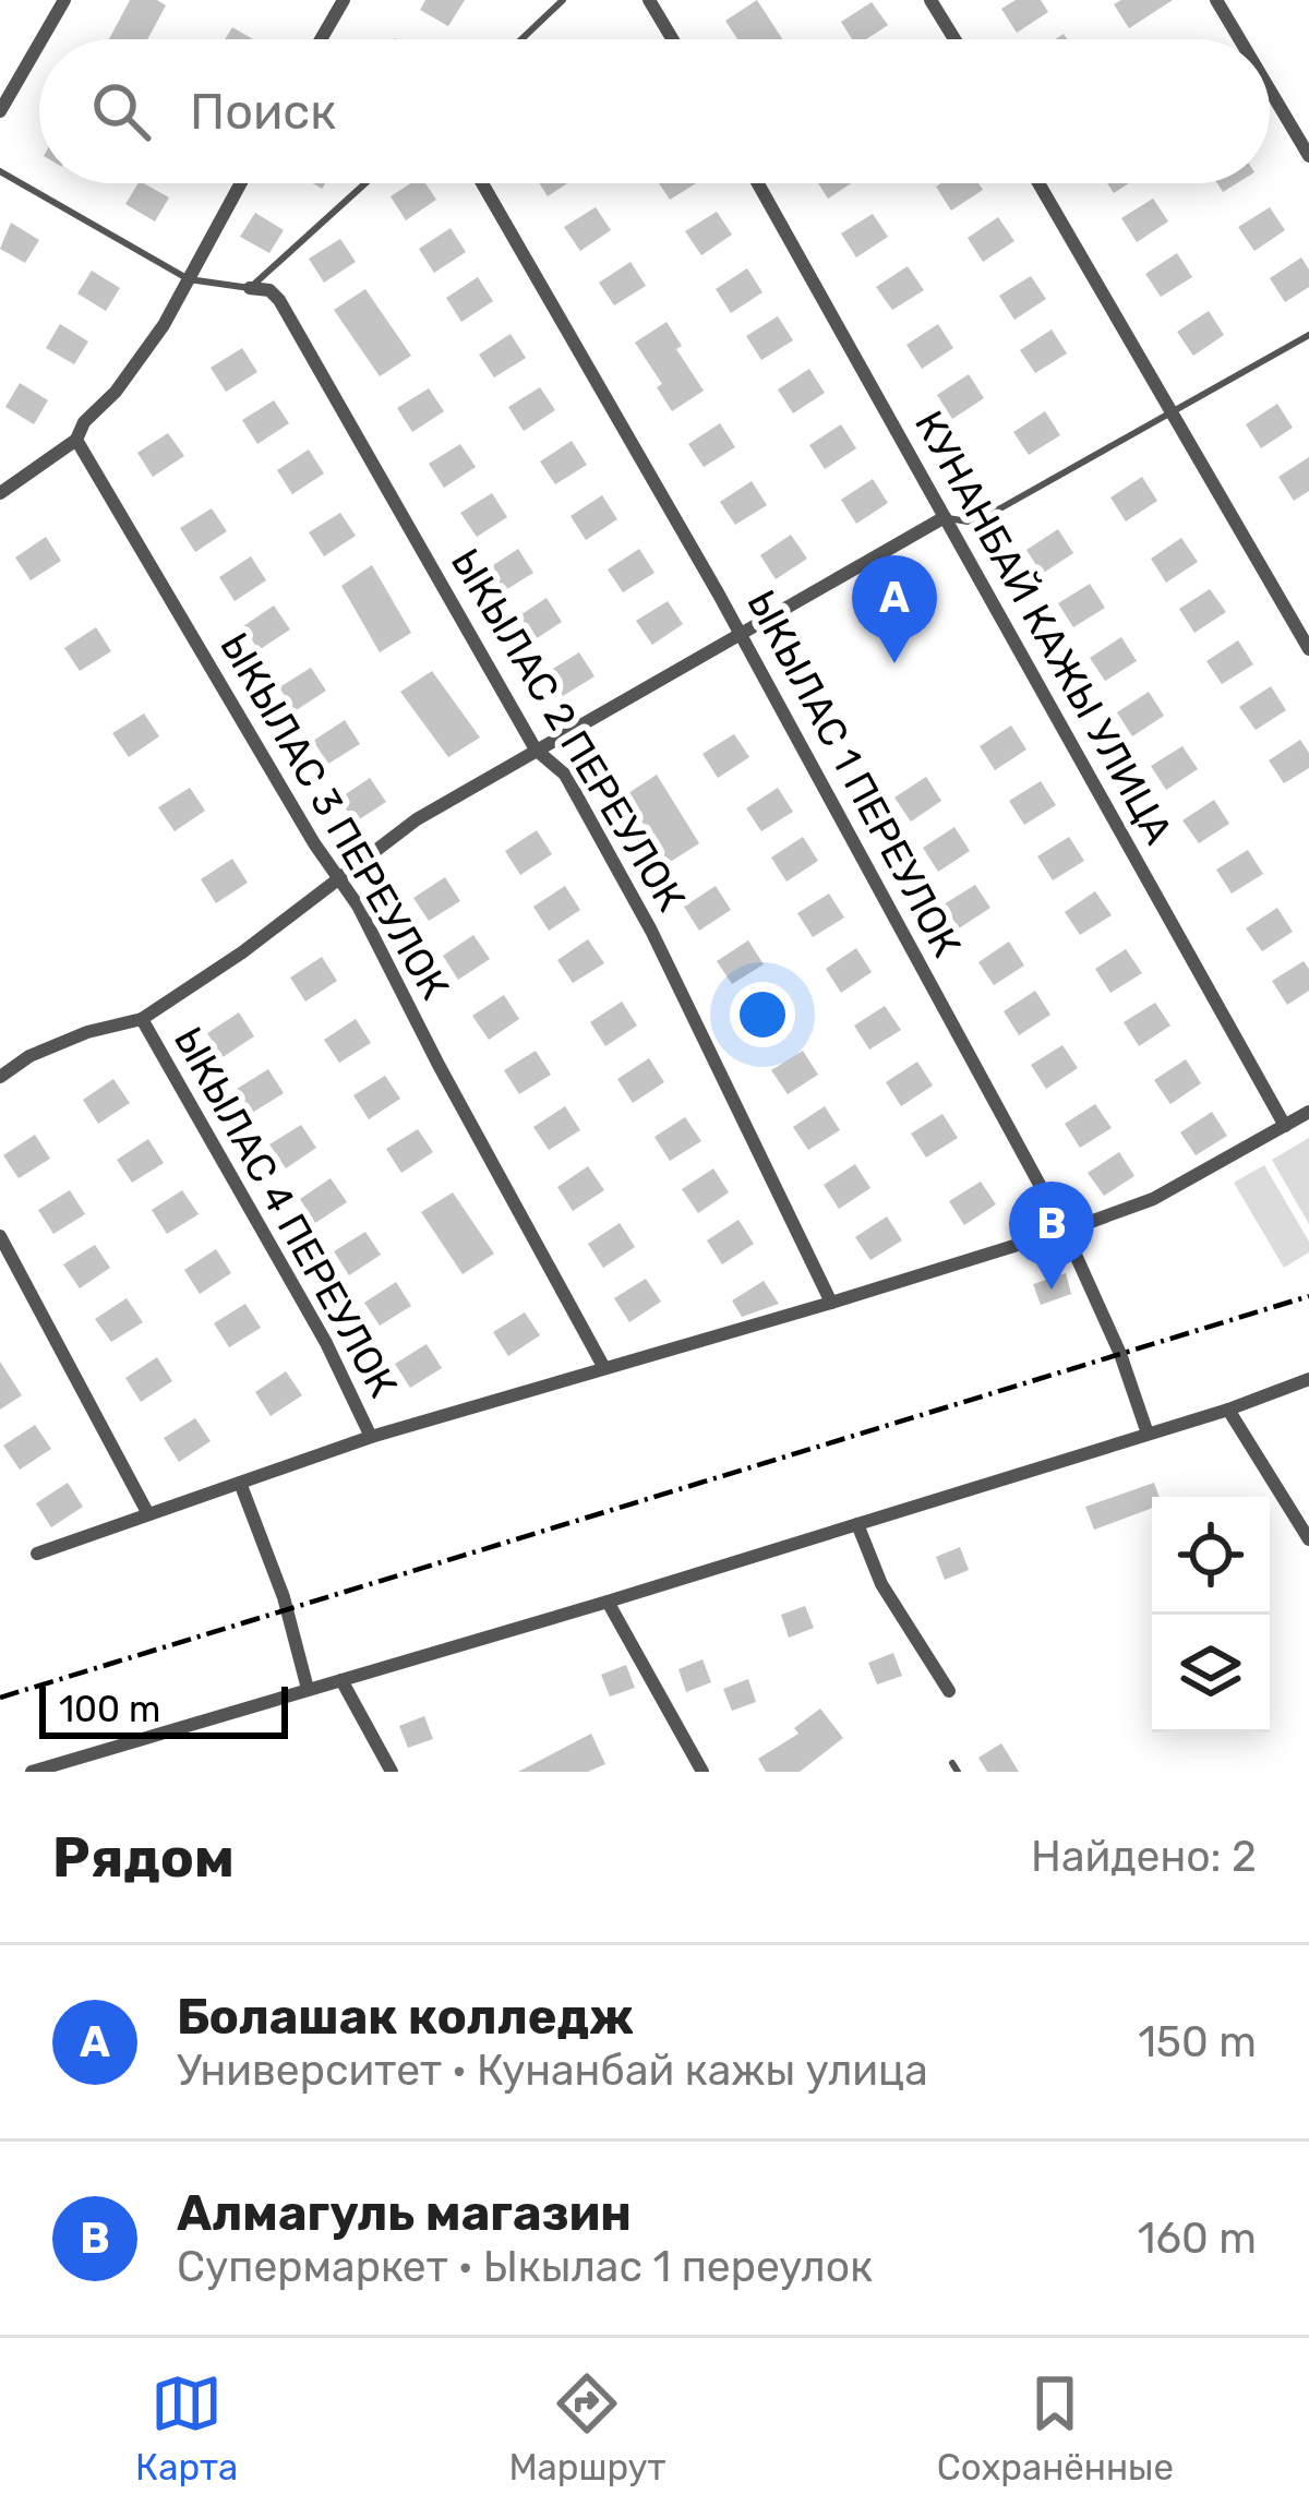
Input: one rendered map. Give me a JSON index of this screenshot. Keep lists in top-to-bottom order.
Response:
{
  "streets": {
    "street": [
      "КУНАНБАЙ КАЖЫ УЛИЦА",
      "ЫКЫЛАС 2 ПЕРЕУЛОК",
      "ЫКЫЛАС 1 ПЕРЕУЛОК",
      "ЫКЫЛАС 3 ПЕРЕУЛОК",
      "ЫКЫЛАС 4 ПЕРЕУЛОК"
    ]
  },
  "scale_bar": "100 m",
  "page": {
    "search": "Поиск",
    "pins": ["A", "B"],
    "scale": "100 m",
    "heading": ["Рядом", "Найдено: 2"],
    "list": [
      {
        "mark": "A",
        "name": "Болашак колледж",
        "note": "Университет · Кунанбай кажы улица",
        "value": "150 m"
      },
      {
        "mark": "B",
        "name": "Алмагуль магазин",
        "note": "Супермаркет · Ыкылас 1 переулок",
        "value": "160 m"
      }
    ],
    "nav": ["Карта", "Маршрут", "Сохранённые"]
  }
}
